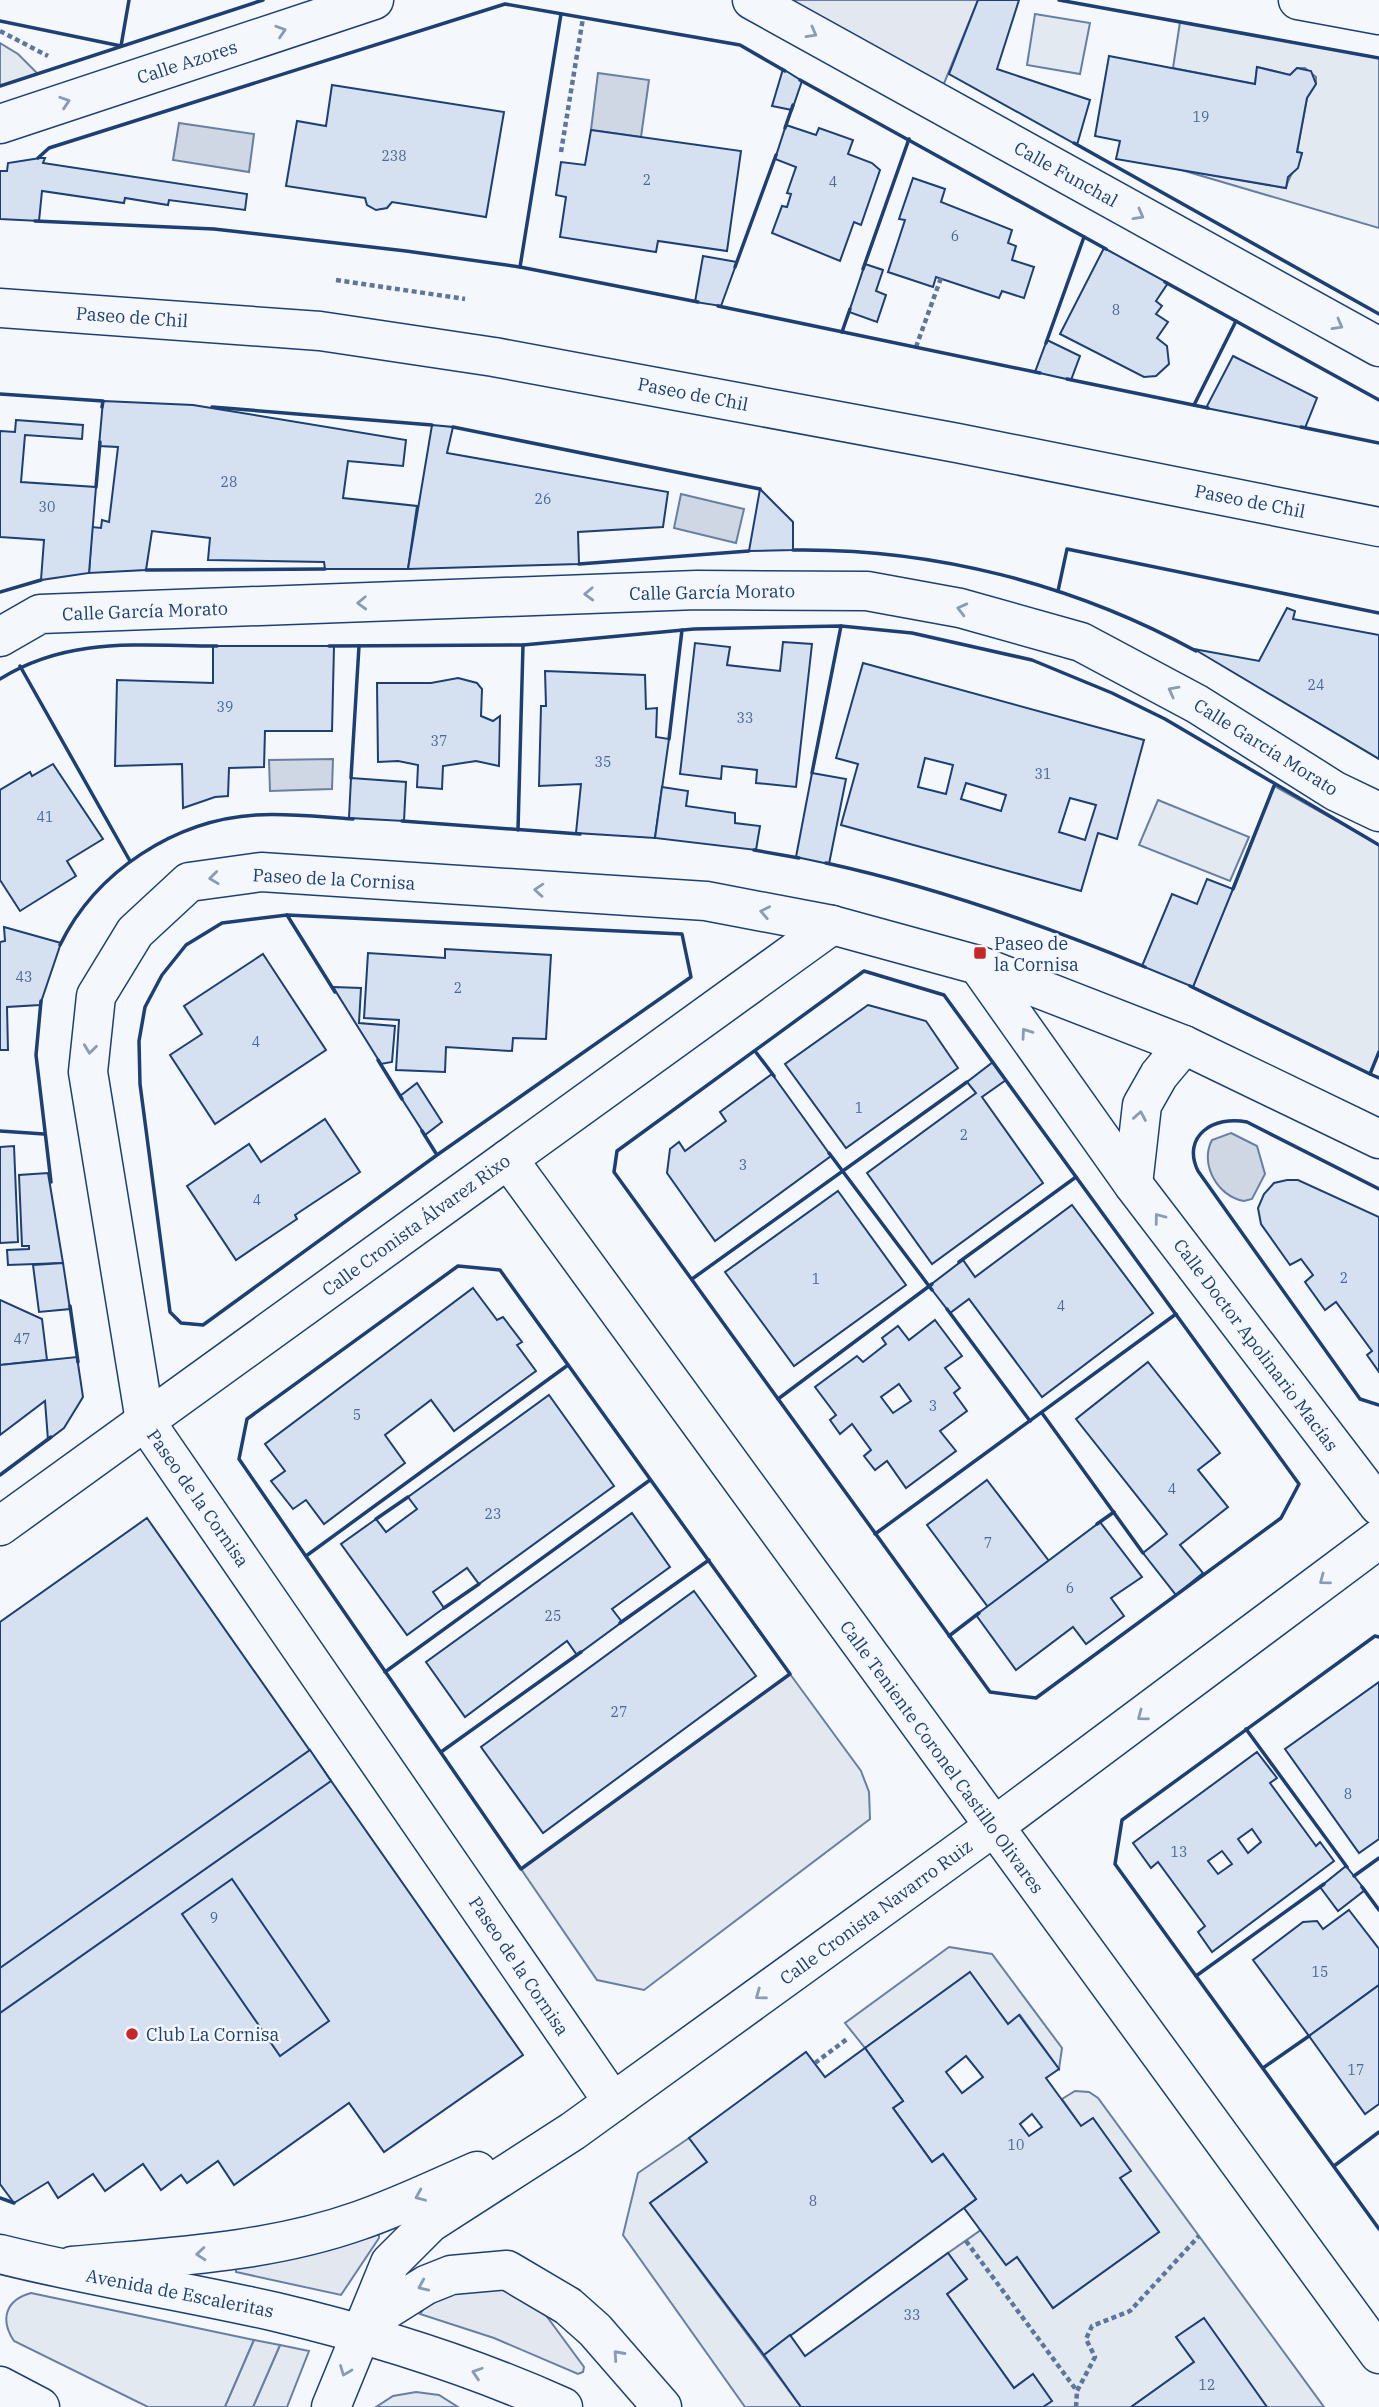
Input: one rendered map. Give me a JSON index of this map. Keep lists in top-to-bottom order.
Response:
{
  "streets": {
    "street": [
      "Calle Azores",
      "Calle Funchal",
      "Paseo de Chil",
      "Calle García Morato",
      "Paseo de la Cornisa",
      "Calle Cronista Álvarez Rixo",
      "Calle Doctor Apolinario Macías",
      "Calle Teniente Coronel Castillo Olivares",
      "Calle Cronista Navarro Ruiz",
      "Avenida de Escaleritas"
    ]
  },
  "crossings": [
    ["Paseo de la Cornisa", "Calle Cronista Álvarez Rixo"],
    ["Paseo de la Cornisa", "Calle Doctor Apolinario Macías"],
    ["Paseo de la Cornisa", "Calle Cronista Navarro Ruiz"],
    ["Calle Cronista Álvarez Rixo", "Calle Teniente Coronel Castillo Olivares"],
    ["Calle Teniente Coronel Castillo Olivares", "Calle Cronista Navarro Ruiz"],
    ["Calle Cronista Navarro Ruiz", "Avenida de Escaleritas"]
  ],
  "one_way": [
    "Calle Azores",
    "Calle Funchal",
    "Calle García Morato",
    "Calle Doctor Apolinario Macías",
    "Calle Cronista Navarro Ruiz"
  ],
  "places": {
    "transit": ["Paseo de la Cornisa"],
    "other": ["Club La Cornisa"]
  },
  "house_numbers": [
    "19",
    "238",
    "2",
    "4",
    "6",
    "8",
    "28",
    "26",
    "30",
    "24",
    "39",
    "33",
    "37",
    "35",
    "31",
    "41",
    "43",
    "2",
    "4",
    "1",
    "2",
    "3",
    "4",
    "2",
    "1",
    "4",
    "47",
    "3",
    "5",
    "4",
    "23",
    "7",
    "6",
    "25",
    "27",
    "8",
    "13",
    "9",
    "15",
    "17",
    "10",
    "8",
    "33",
    "12"
  ]
}
